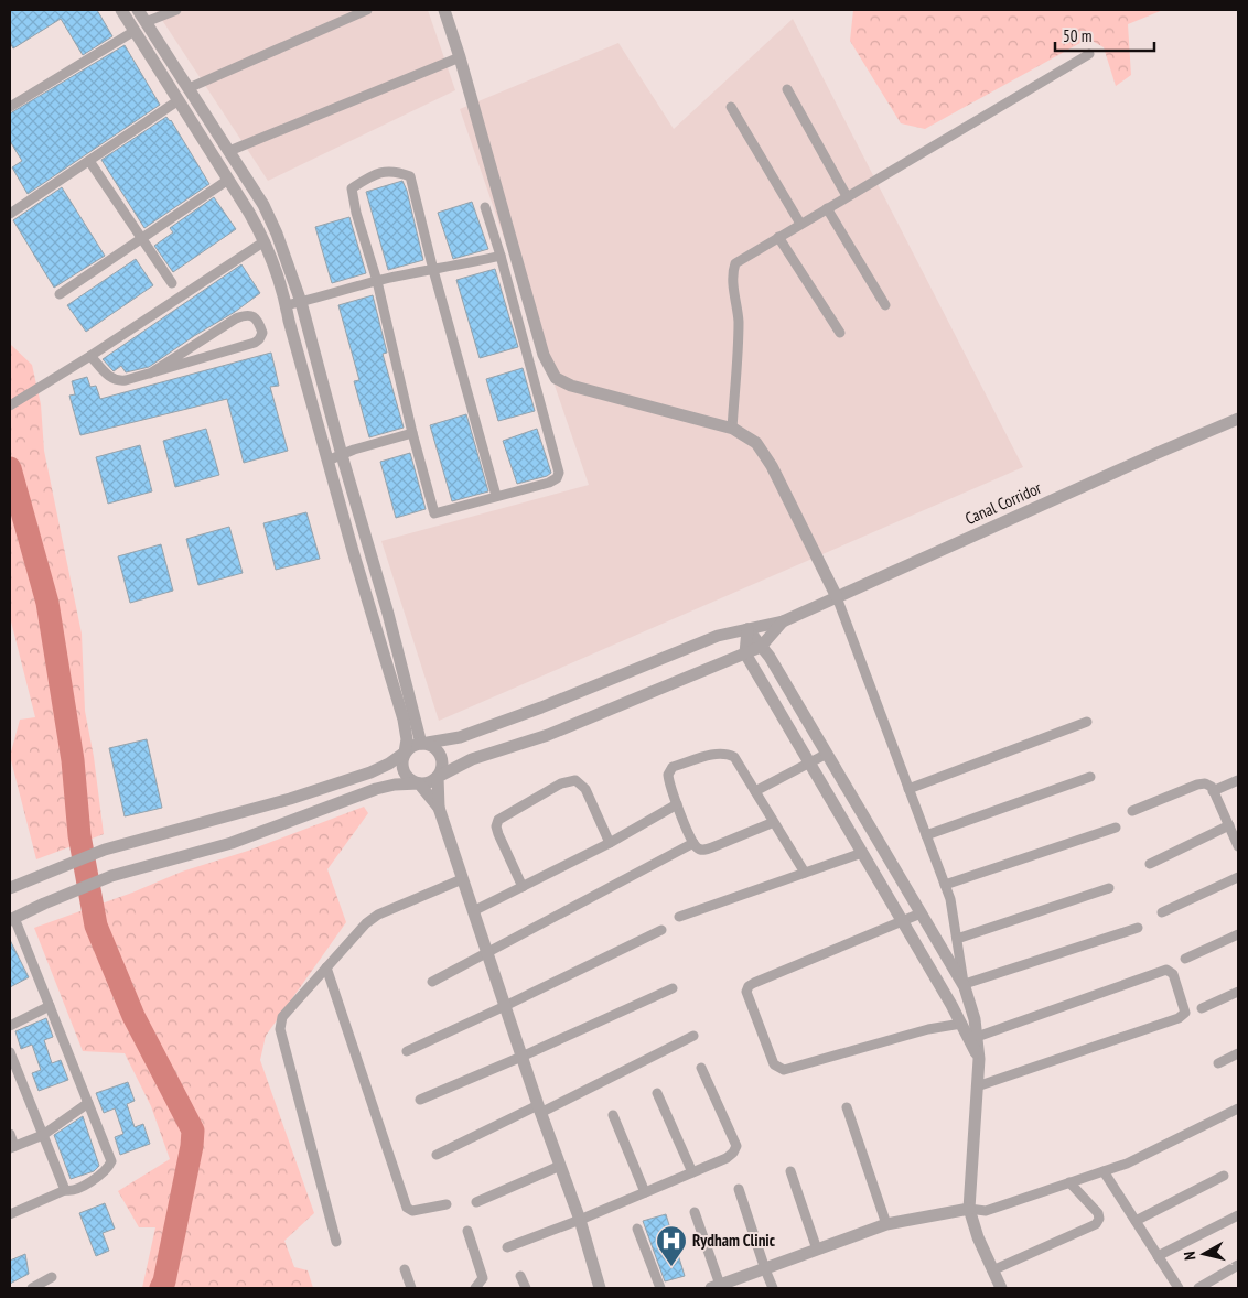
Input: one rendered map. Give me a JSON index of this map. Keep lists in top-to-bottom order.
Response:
{
  "streets": {
    "street": ["Canal Corridor"]
  },
  "places": {
    "hospital": ["Rydham Clinic"]
  },
  "scale_bar": "50 m",
  "north": "left"
}
